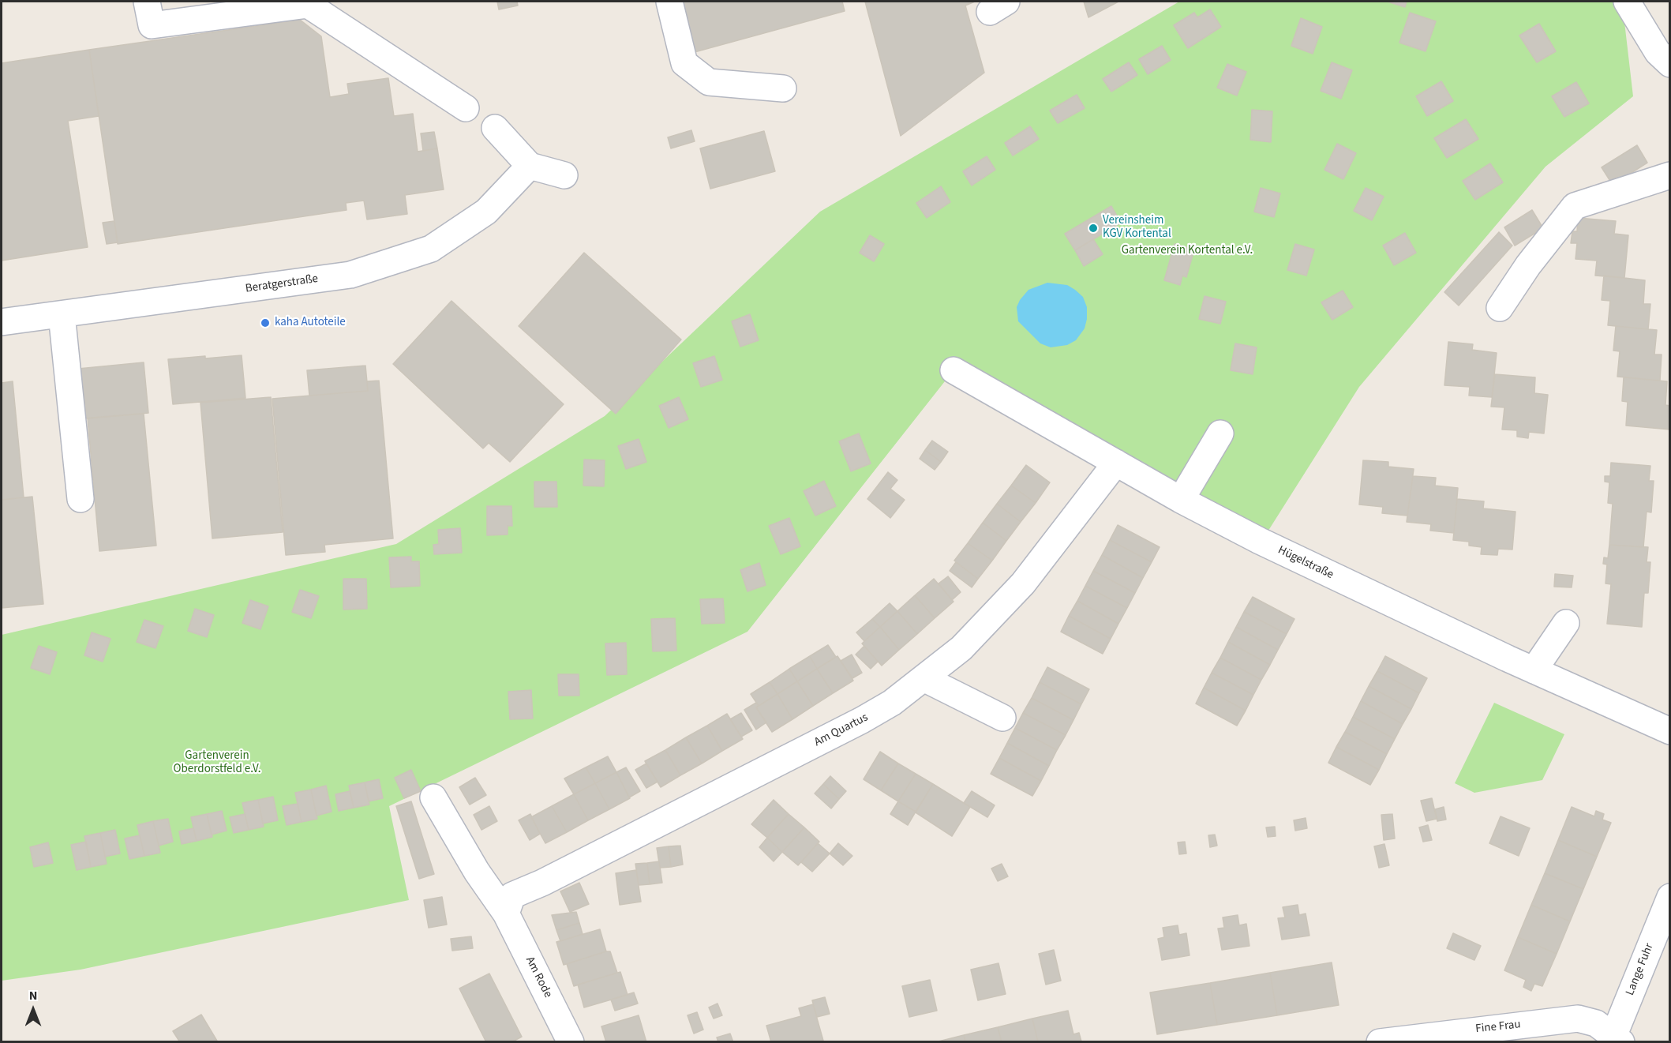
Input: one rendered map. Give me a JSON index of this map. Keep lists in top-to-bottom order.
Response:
{
  "streets": {
    "street": [
      "Beratgerstraße",
      "Hügelstraße",
      "Am Quartus",
      "Lange Fuhr",
      "Am Rode",
      "Fine Frau"
    ]
  },
  "crossings": [
    ["Hügelstraße", "Am Quartus"],
    ["Am Quartus", "Am Rode"],
    ["Lange Fuhr", "Fine Frau"]
  ],
  "parks": ["Gartenverein Kortental e.V.", "Gartenverein Oberdorstfeld e.V."],
  "places": ["Vereinsheim KGV Kortental", "kaha Autoteile"],
  "north": "top"
}
